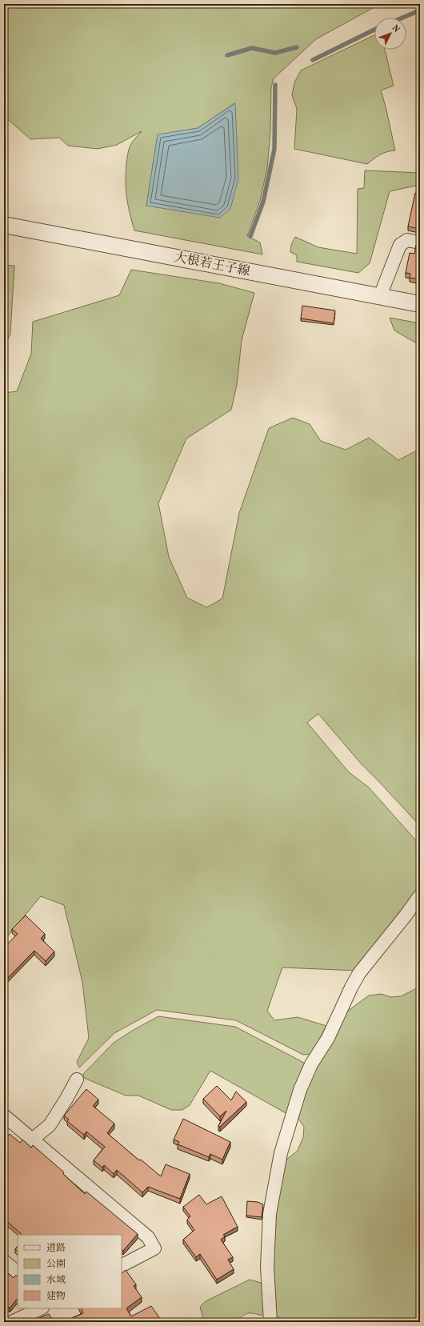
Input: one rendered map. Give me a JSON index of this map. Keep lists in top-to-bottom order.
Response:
{
  "streets": {
    "street": ["大根若王子線"]
  },
  "legend": [
    "道路",
    "公園",
    "水域",
    "建物"
  ],
  "north": "top right"
}
